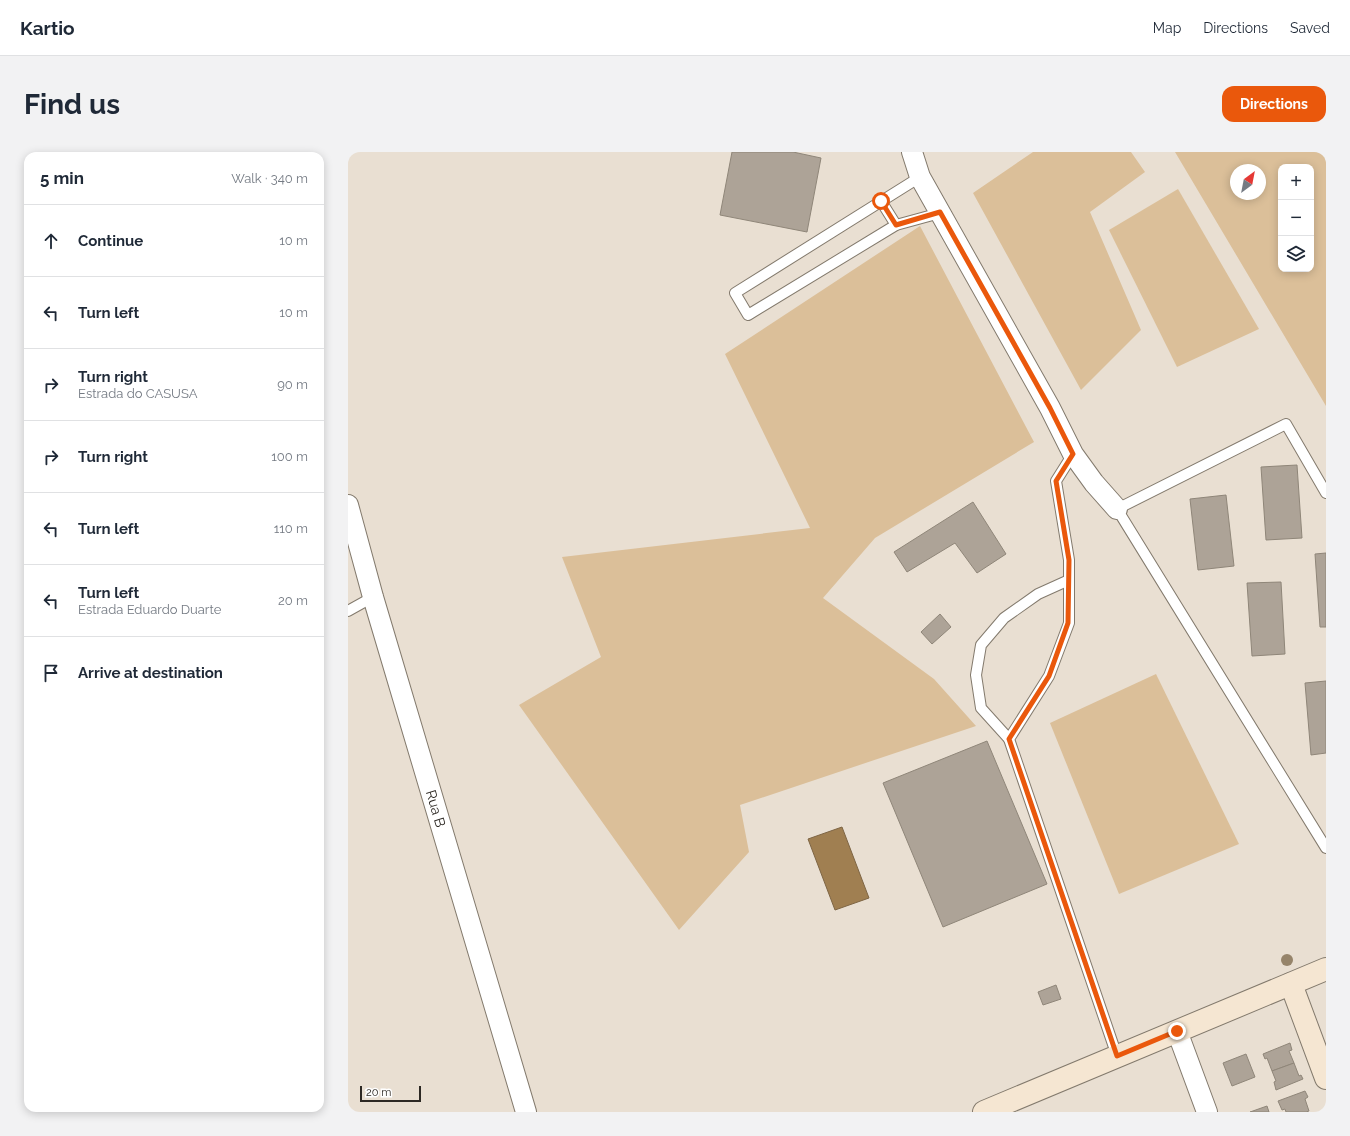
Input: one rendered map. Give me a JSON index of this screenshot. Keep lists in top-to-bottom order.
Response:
{
  "streets": {
    "street": ["Rua B"]
  },
  "scale_bar": "20 m",
  "north": "top right",
  "page": {
    "header": "Kartio",
    "nav": ["Map", "Directions", "Saved"],
    "buttons": "Directions",
    "title": "Find us",
    "heading": ["5 min", "Walk · 340 m"],
    "map_buttons": ["+", "−"],
    "list": [
      ["Continue", "10 m"],
      ["Turn left", "10 m"],
      ["Turn right", "Estrada do CASUSA", "90 m"],
      ["Turn right", "100 m"],
      ["Turn left", "110 m"],
      ["Turn left", "Estrada Eduardo Duarte", "20 m"],
      "Arrive at destination"
    ],
    "scale": "20 m"
  }
}
